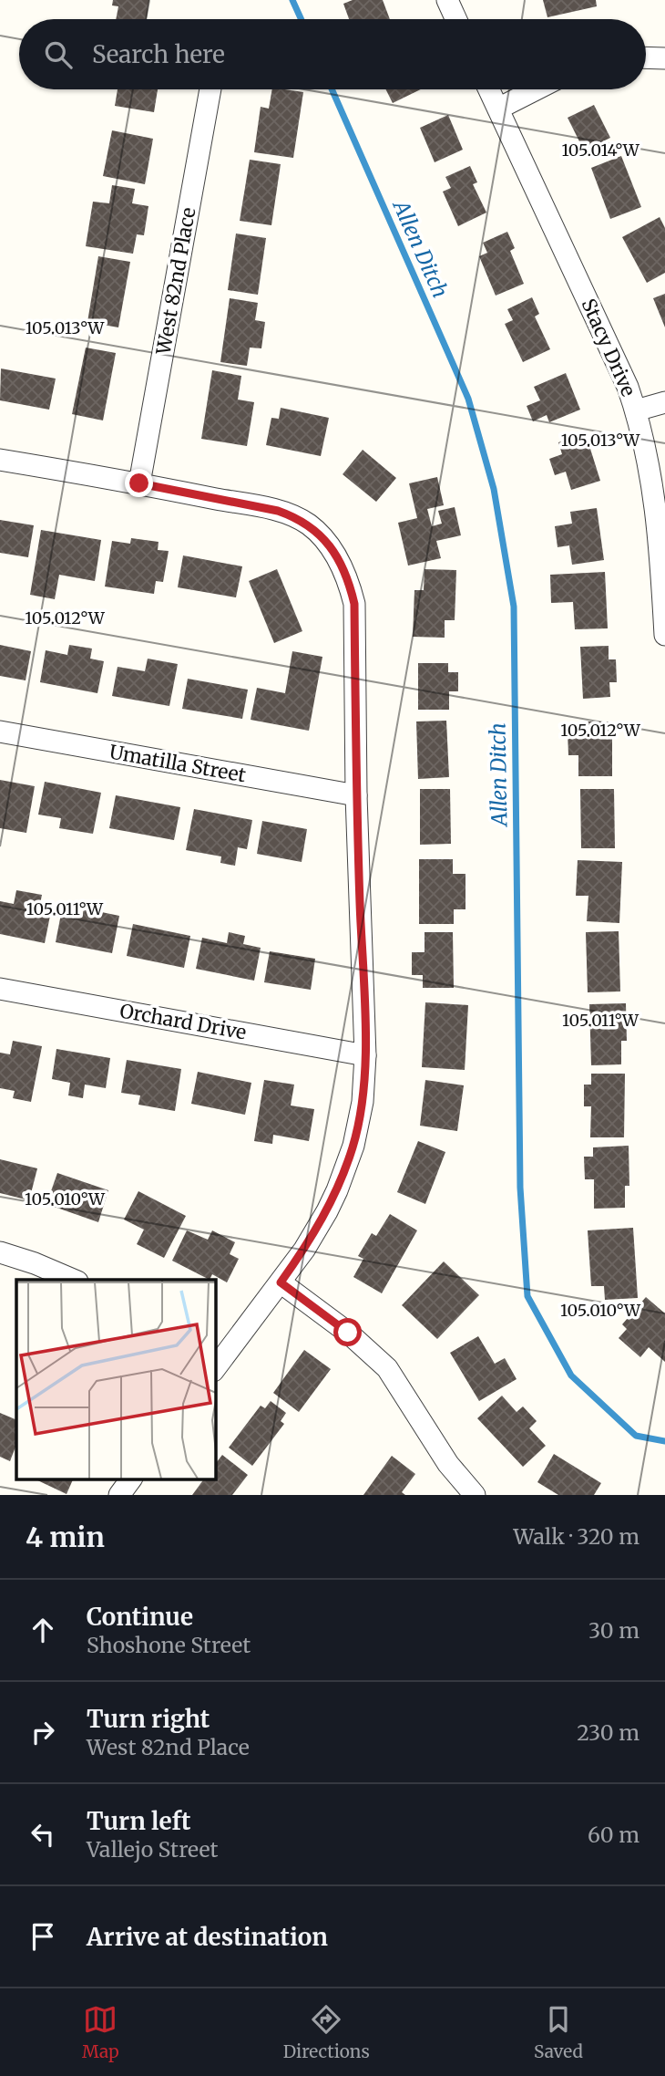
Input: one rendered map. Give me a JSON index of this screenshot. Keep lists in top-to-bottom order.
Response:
{
  "streets": {
    "street": [
      "West 82nd Place",
      "Stacy Drive",
      "Umatilla Street",
      "Orchard Drive"
    ]
  },
  "water": ["Allen Ditch"],
  "page": {
    "search": "Search here",
    "heading": ["4 min", "Walk · 320 m"],
    "list": [
      ["Continue", "Shoshone Street", "30 m"],
      ["Turn right", "West 82nd Place", "230 m"],
      ["Turn left", "Vallejo Street", "60 m"],
      "Arrive at destination"
    ],
    "nav": ["Map", "Directions", "Saved"]
  },
  "coordinates": [
    "105.014°W",
    "105.013°W",
    "105.012°W",
    "105.011°W",
    "105.010°W"
  ]
}
